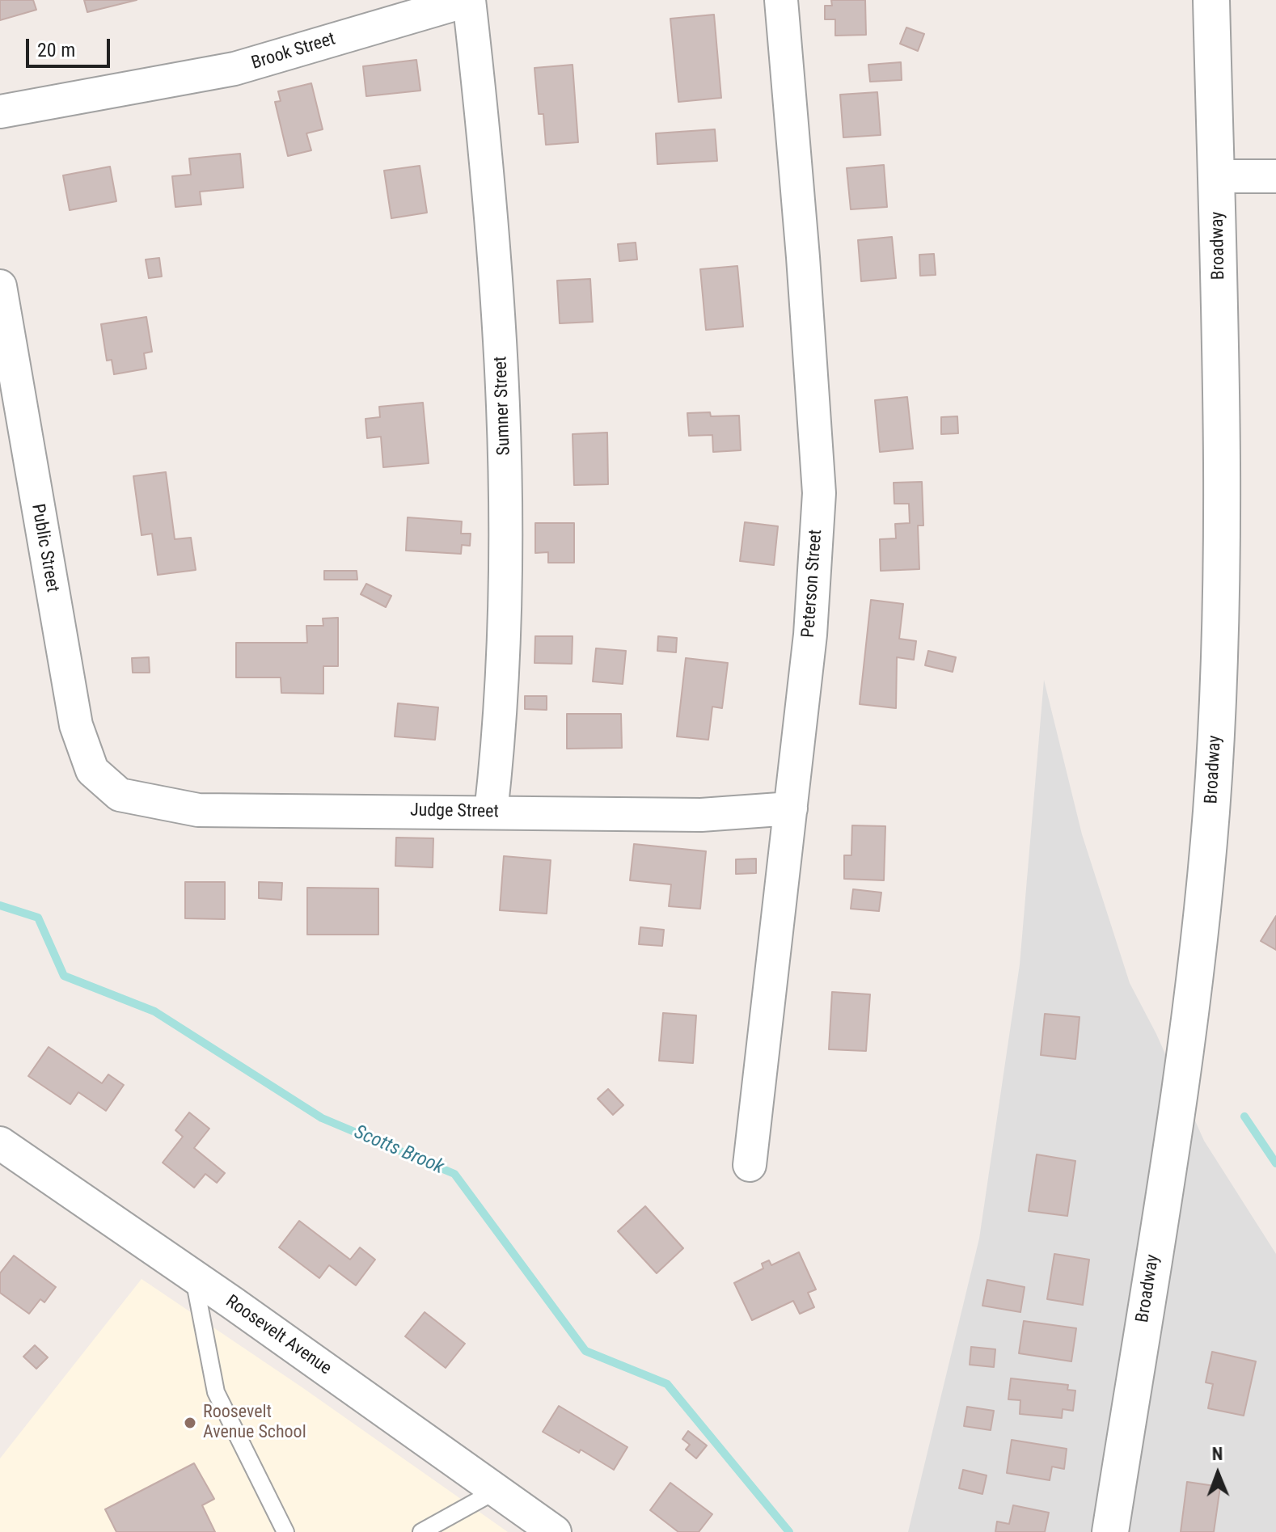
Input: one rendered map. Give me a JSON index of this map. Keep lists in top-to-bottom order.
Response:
{
  "streets": {
    "street": [
      "Brook Street",
      "Broadway",
      "Sumner Street",
      "Public Street",
      "Peterson Street",
      "Judge Street",
      "Roosevelt Avenue"
    ]
  },
  "crossings": [
    ["Brook Street", "Sumner Street"],
    ["Sumner Street", "Judge Street"],
    ["Public Street", "Judge Street"],
    ["Peterson Street", "Judge Street"]
  ],
  "water": ["Scotts Brook"],
  "places": ["Roosevelt Avenue School"],
  "scale_bar": "20 m",
  "north": "top"
}
